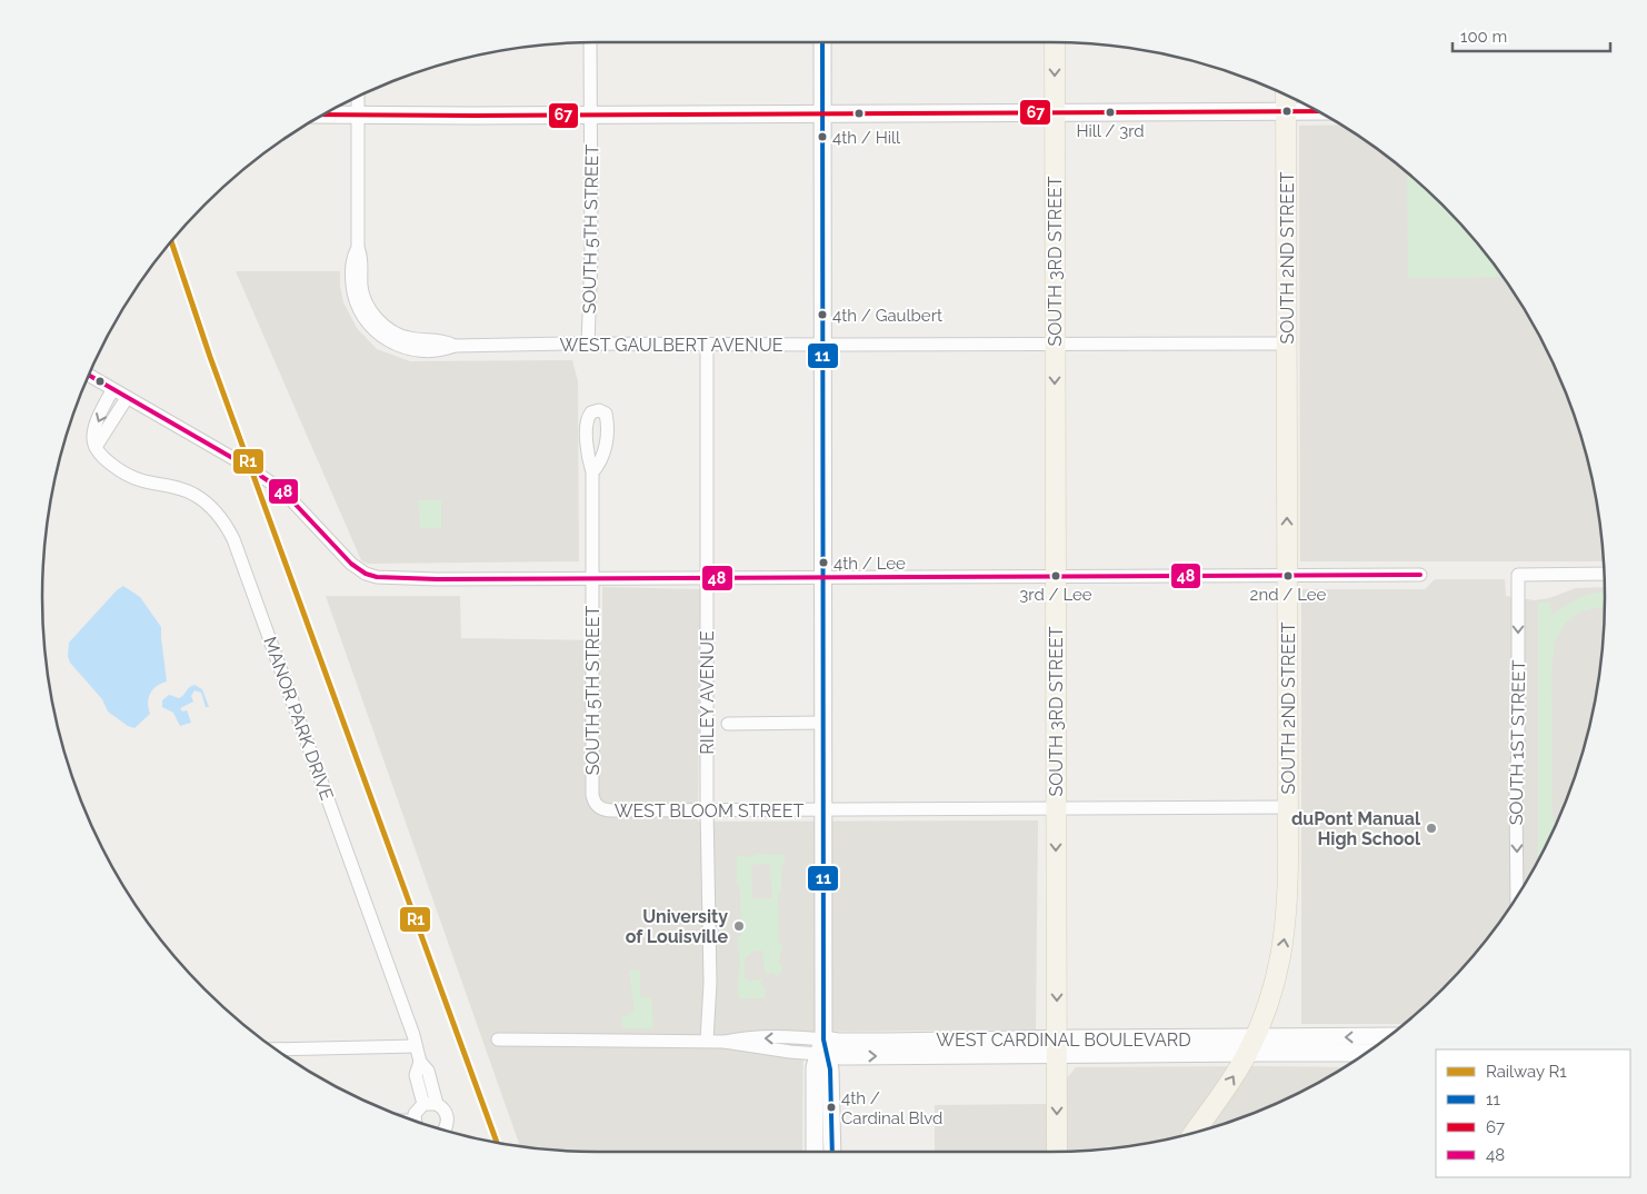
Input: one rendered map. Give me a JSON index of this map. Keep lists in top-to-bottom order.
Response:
{
  "streets": {
    "main road": ["SOUTH 2ND STREET", "SOUTH 3RD STREET", "WEST CARDINAL BOULEVARD"],
    "street": [
      "SOUTH 5TH STREET",
      "WEST GAULBERT AVENUE",
      "RILEY AVENUE",
      "MANOR PARK DRIVE",
      "SOUTH 1ST STREET",
      "WEST BLOOM STREET"
    ]
  },
  "crossings": [
    ["SOUTH 5TH STREET", "WEST GAULBERT AVENUE"],
    ["SOUTH 5TH STREET", "WEST BLOOM STREET"],
    ["SOUTH 2ND STREET", "WEST GAULBERT AVENUE"],
    ["SOUTH 2ND STREET", "WEST BLOOM STREET"],
    ["SOUTH 2ND STREET", "WEST CARDINAL BOULEVARD"],
    ["SOUTH 3RD STREET", "WEST GAULBERT AVENUE"],
    ["SOUTH 3RD STREET", "WEST BLOOM STREET"],
    ["SOUTH 3RD STREET", "WEST CARDINAL BOULEVARD"],
    ["WEST GAULBERT AVENUE", "RILEY AVENUE"],
    ["RILEY AVENUE", "WEST BLOOM STREET"],
    ["RILEY AVENUE", "WEST CARDINAL BOULEVARD"]
  ],
  "one_way": ["SOUTH 2ND STREET", "SOUTH 3RD STREET", "SOUTH 1ST STREET"],
  "places": [
    "Hill / 3rd",
    "4th / Hill",
    "4th / Gaulbert",
    "4th / Lee",
    "3rd / Lee",
    "2nd / Lee",
    "duPont Manual High School",
    "University of Louisville",
    "4th / Cardinal Blvd"
  ],
  "lines": [
    "transit line 11",
    "transit line 67",
    "rail line R1",
    "transit line 48"
  ],
  "legend": [
    "Railway R1",
    "11",
    "67",
    "48"
  ],
  "scale_bar": "100 m"
}
